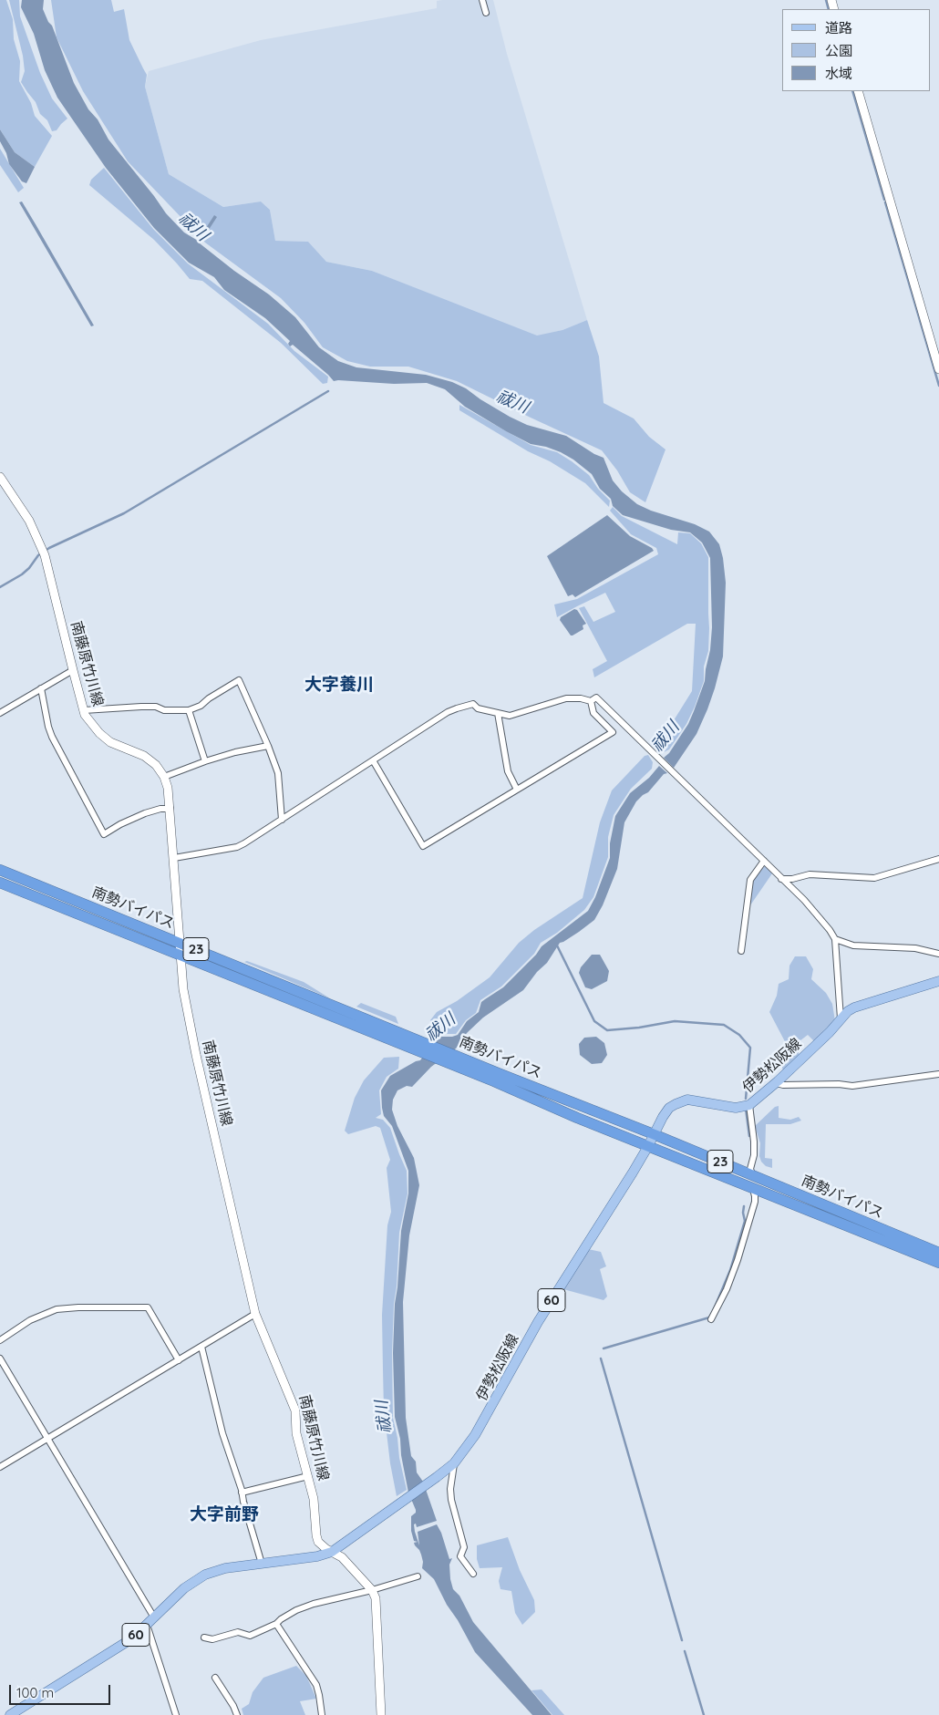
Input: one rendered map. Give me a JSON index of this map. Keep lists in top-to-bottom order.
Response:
{
  "streets": {
    "highway": ["南勢バイパス", "23"],
    "main road": ["南藤原竹川線", "伊勢松阪線", "60"]
  },
  "crossings": [
    ["南藤原竹川線", "南勢バイパス"],
    ["南藤原竹川線", "伊勢松阪線"],
    ["南勢バイパス", "伊勢松阪線"]
  ],
  "districts": ["大字養川", "大字前野"],
  "water": ["祓川"],
  "legend": ["道路", "公園", "水域"],
  "scale_bar": "100 m"
}
